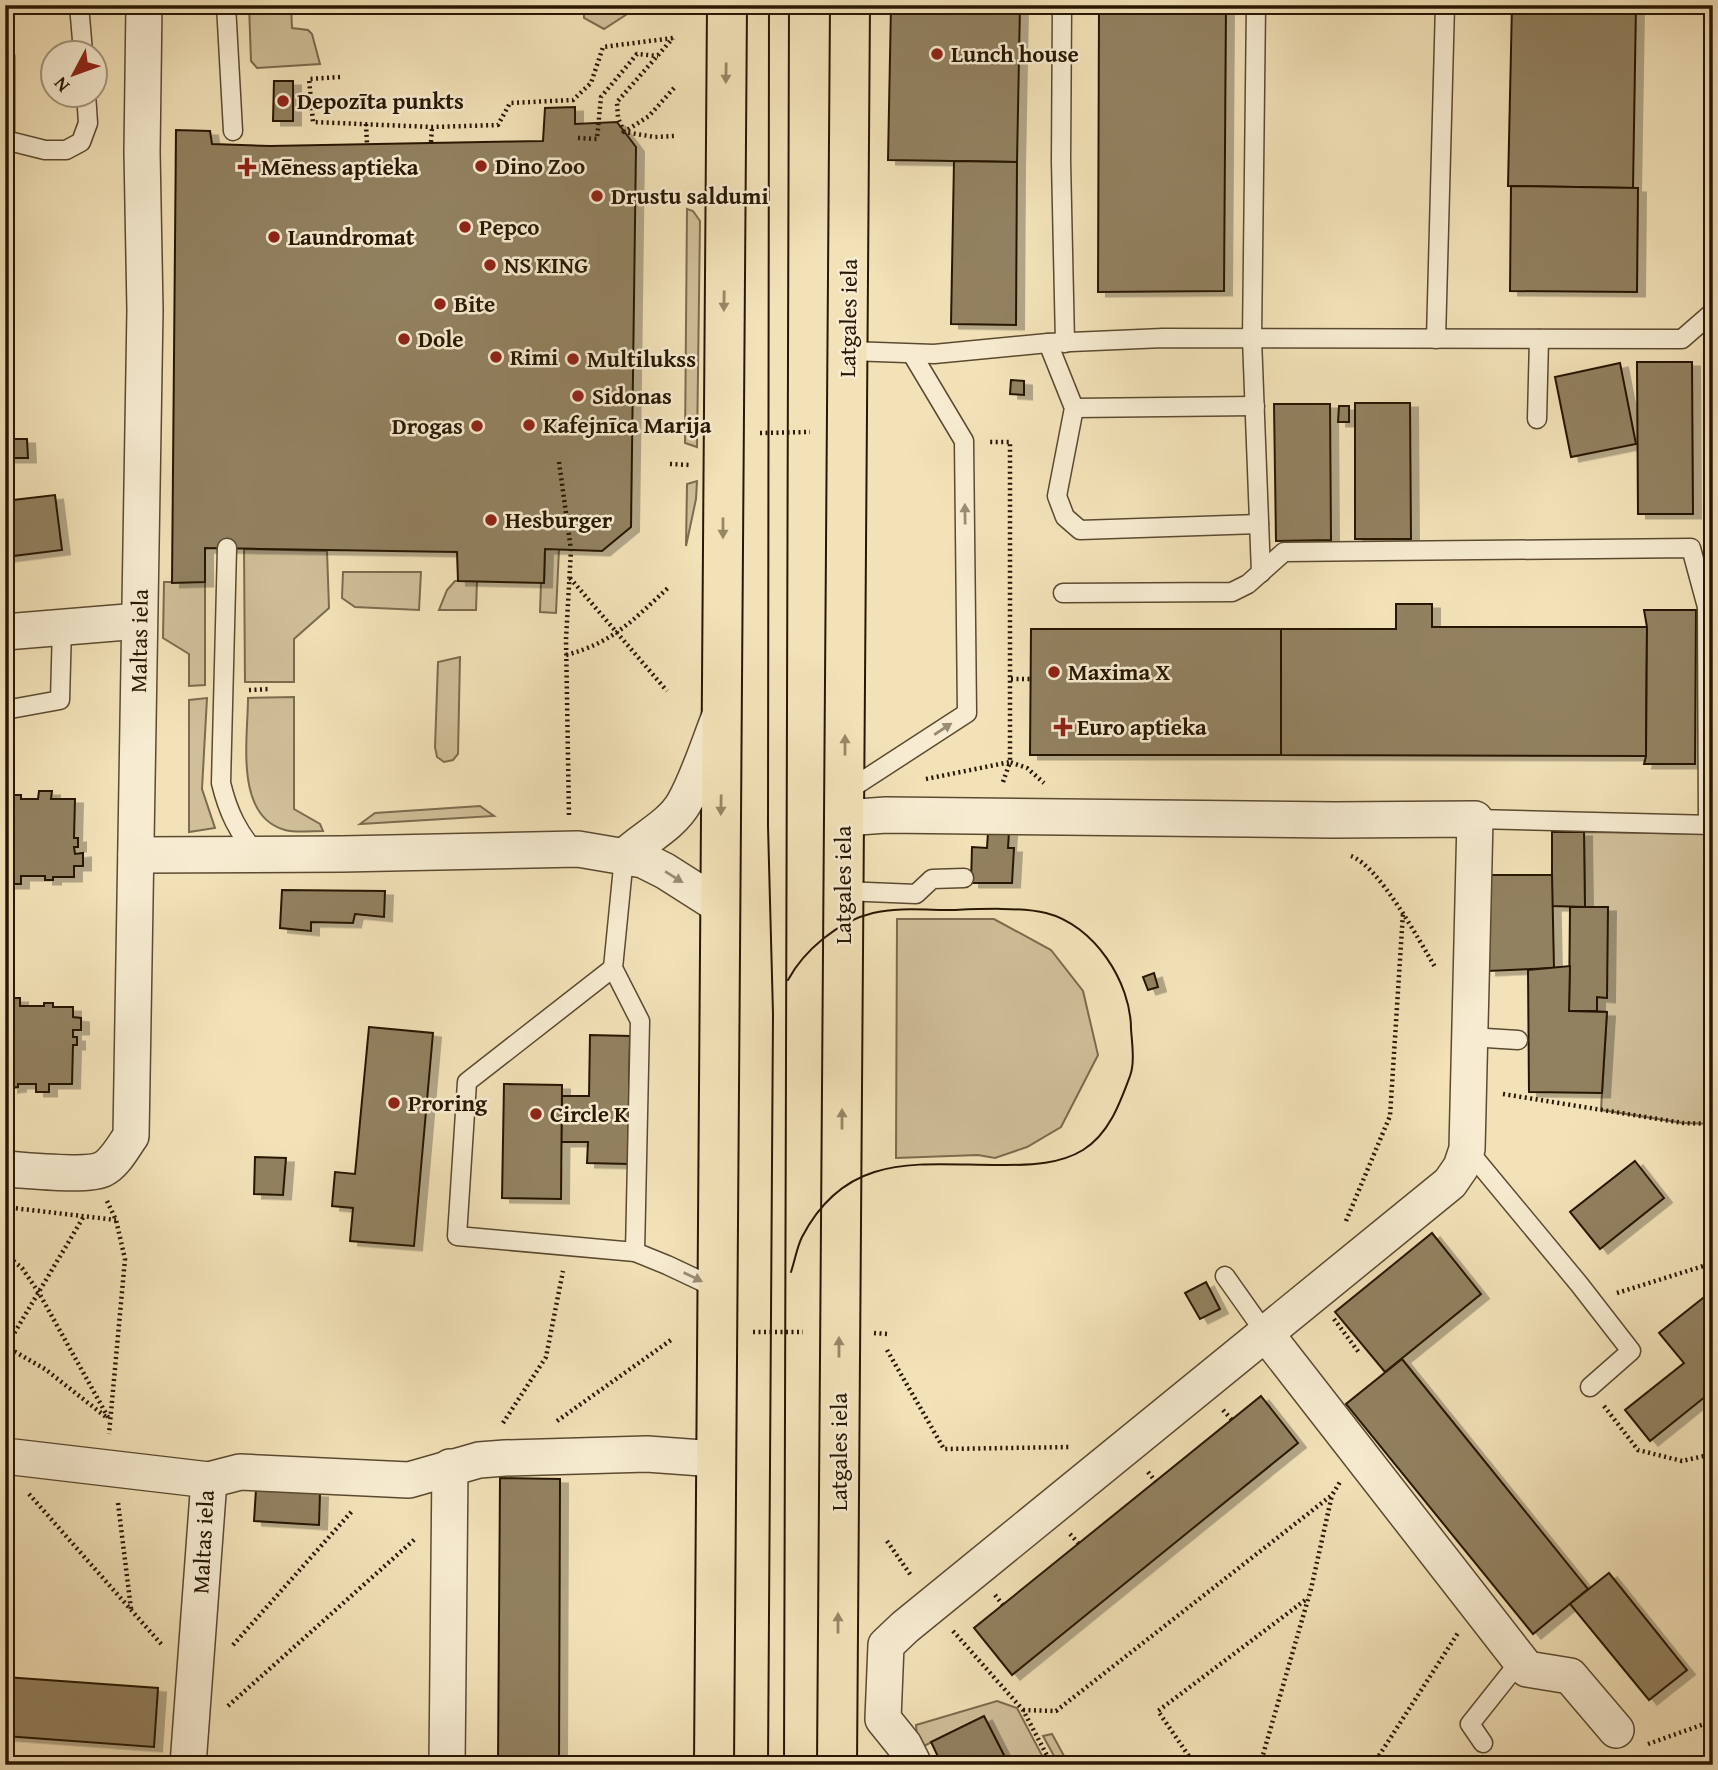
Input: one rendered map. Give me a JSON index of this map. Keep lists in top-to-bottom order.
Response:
{
  "streets": {
    "highway": ["Latgales iela"],
    "street": ["Maltas iela"]
  },
  "places": {
    "other": [
      "Lunch house",
      "Depozīta punkts",
      "Dino Zoo",
      "Drustu saldumi",
      "Pepco",
      "Laundromat",
      "NS KING",
      "Bite",
      "Dole",
      "Rimi",
      "Multilukss",
      "Sidonas",
      "Kafejnīca Marija",
      "Drogas",
      "Hesburger",
      "Maxima X",
      "Proring",
      "Circle K"
    ],
    "health": ["Mēness aptieka", "Euro aptieka"]
  },
  "north": "bottom left"
}
